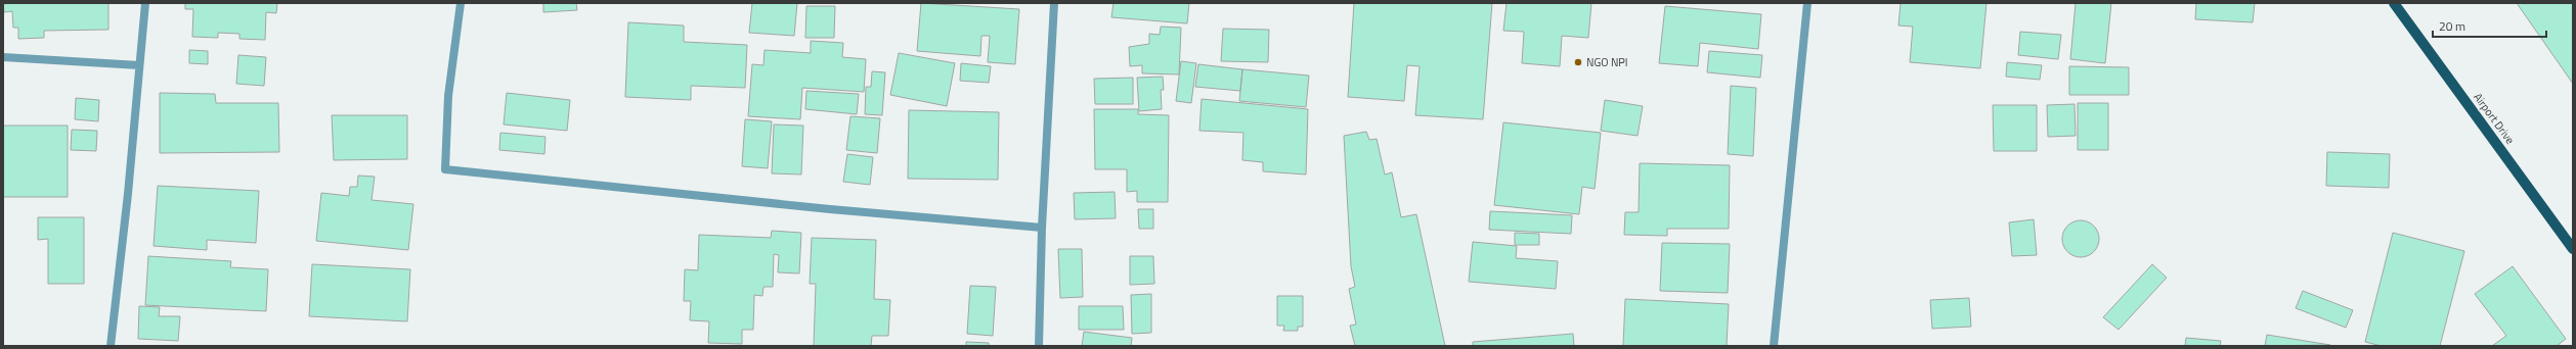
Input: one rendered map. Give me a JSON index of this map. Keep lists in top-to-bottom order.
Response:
{
  "streets": {
    "main road": ["Airport Drive"]
  },
  "places": ["NGO NPI"],
  "scale_bar": "20 m"
}
